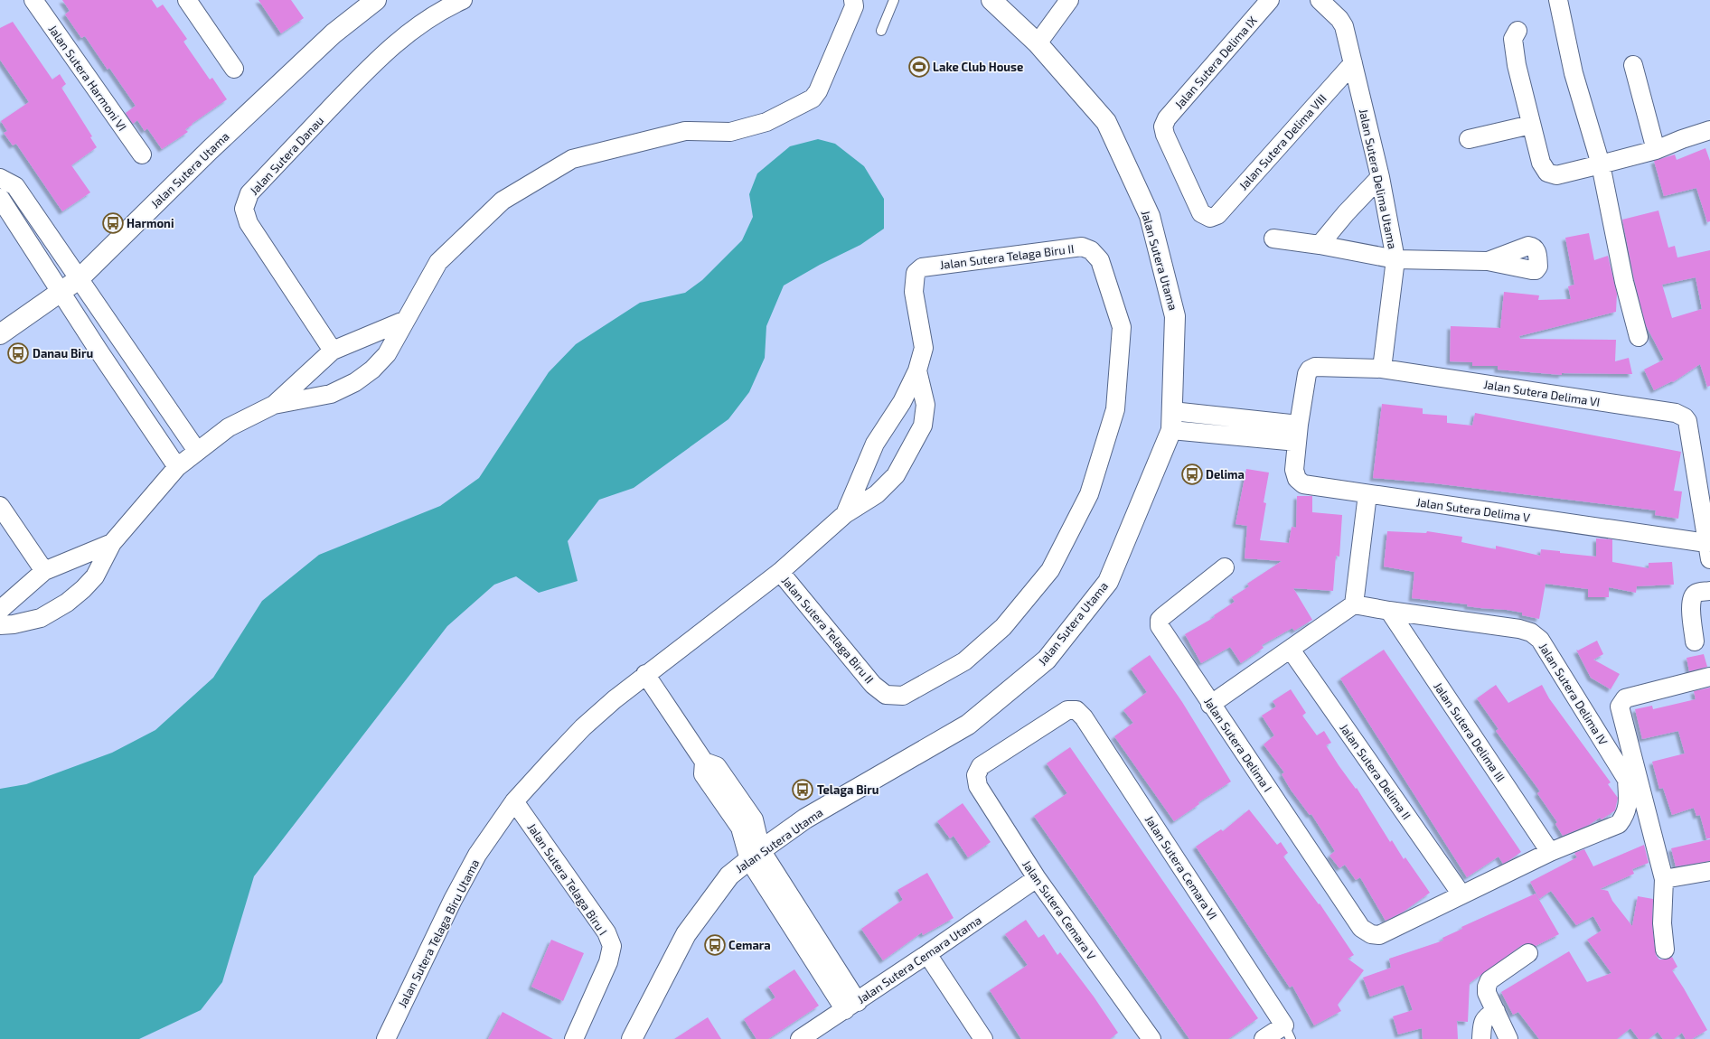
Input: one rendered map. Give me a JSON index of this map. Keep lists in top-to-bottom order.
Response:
{
  "streets": {
    "street": [
      "Jalan Sutera Delima IX",
      "Jalan Sutera Harmoni VI",
      "Jalan Sutera Delima VIII",
      "Jalan Sutera Danau",
      "Jalan Sutera Utama",
      "Jalan Sutera Delima Utama",
      "Jalan Sutera Telaga Biru II",
      "Jalan Sutera Delima VI",
      "Jalan Sutera Delima V",
      "Jalan Sutera Delima IV",
      "Jalan Sutera Delima III",
      "Jalan Sutera Delima I",
      "Jalan Sutera Delima II",
      "Jalan Sutera Cemara VI",
      "Jalan Sutera Telaga Biru I",
      "Jalan Sutera Cemara V",
      "Jalan Sutera Telaga Biru Utama",
      "Jalan Sutera Cemara Utama"
    ]
  },
  "crossings": [
    ["Jalan Sutera Delima IX", "Jalan Sutera Delima VIII"],
    ["Jalan Sutera Delima VIII", "Jalan Sutera Delima Utama"],
    ["Jalan Sutera Delima Utama", "Jalan Sutera Delima VI"],
    ["Jalan Sutera Telaga Biru II", "Jalan Sutera Telaga Biru Utama"],
    ["Jalan Sutera Delima VI", "Jalan Sutera Delima V"],
    ["Jalan Sutera Delima IV", "Jalan Sutera Delima III"],
    ["Jalan Sutera Delima I", "Jalan Sutera Delima II"],
    ["Jalan Sutera Cemara VI", "Jalan Sutera Cemara V"],
    ["Jalan Sutera Telaga Biru I", "Jalan Sutera Telaga Biru Utama"],
    ["Jalan Sutera Cemara V", "Jalan Sutera Cemara Utama"]
  ],
  "places": {
    "sports": ["Lake Club House"],
    "bus stop": [
      "Harmoni",
      "Danau Biru",
      "Delima",
      "Telaga Biru",
      "Cemara"
    ]
  }
}
